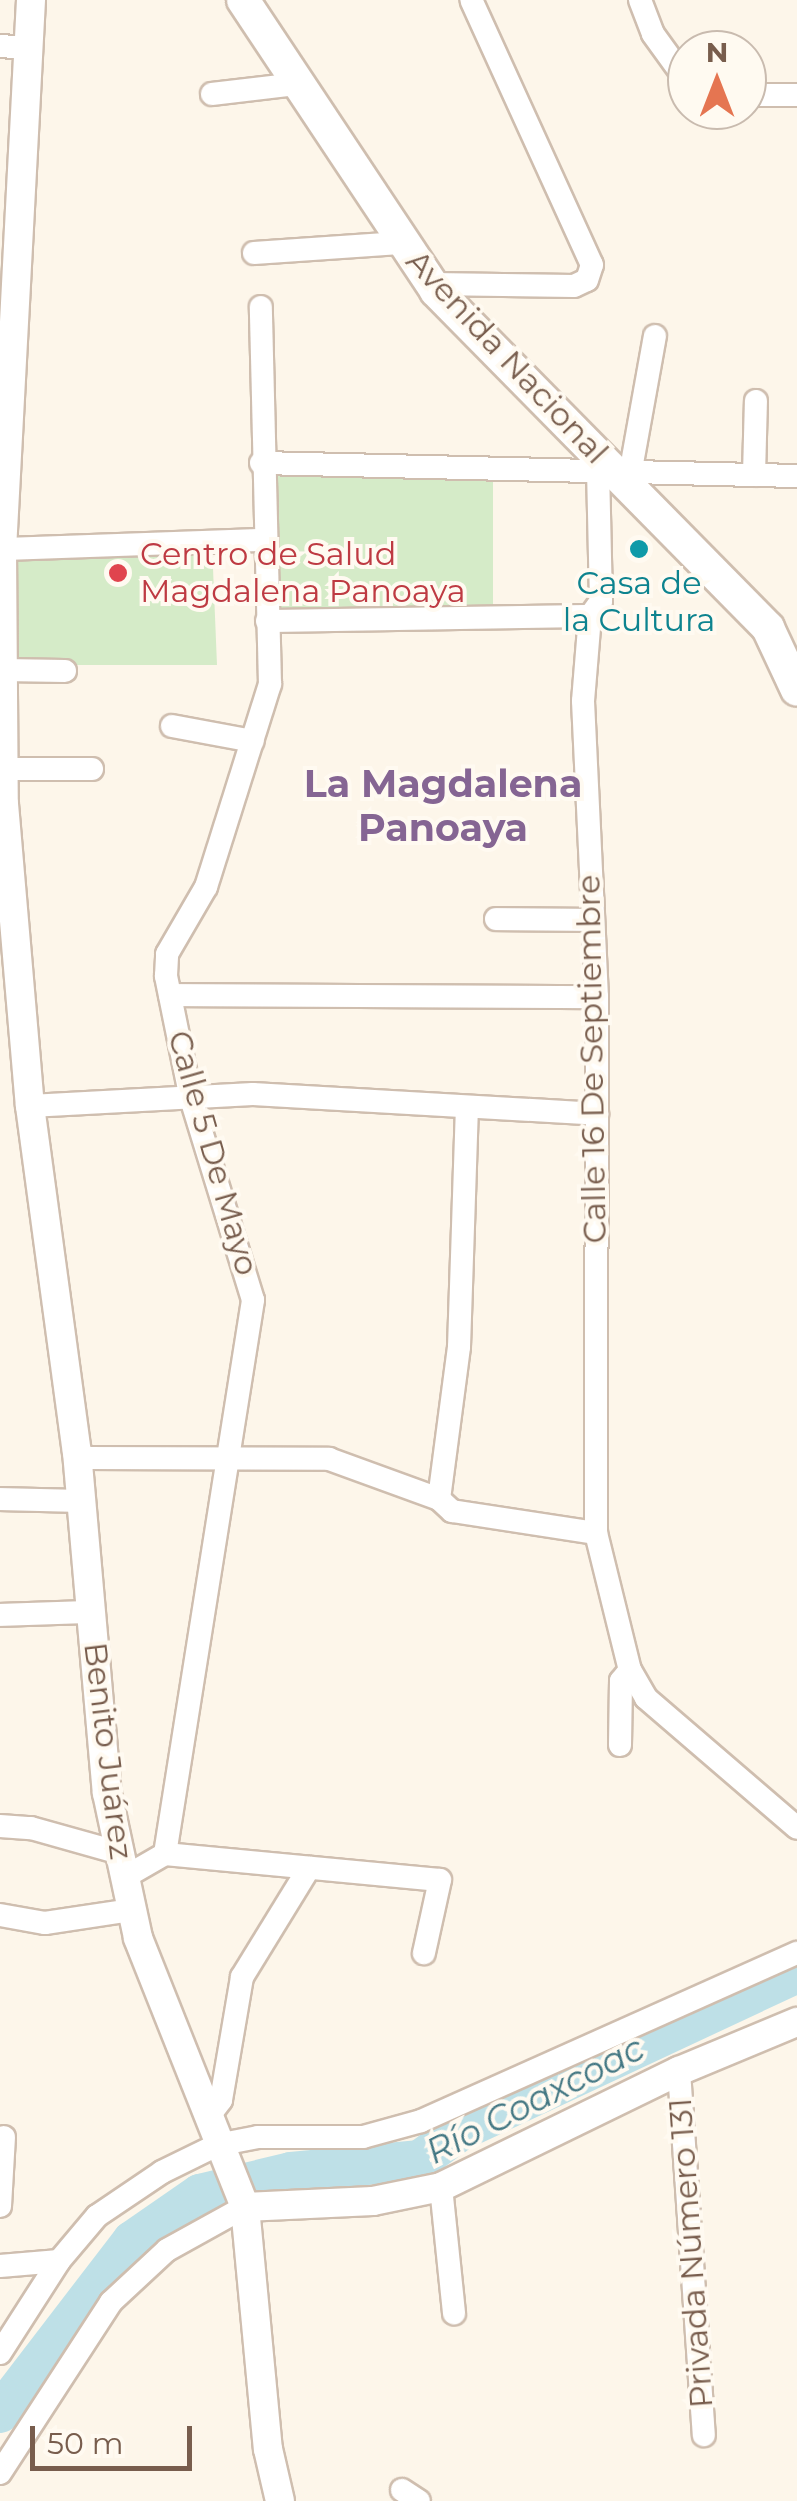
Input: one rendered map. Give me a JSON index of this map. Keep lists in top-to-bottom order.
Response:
{
  "streets": {
    "main road": ["Avenida Nacional"],
    "street": [
      "Calle 16 De Septiembre",
      "Calle 5 De Mayo",
      "Benito Juárez",
      "Privada Número 131"
    ]
  },
  "crossings": [
    ["Avenida Nacional", "Calle 16 De Septiembre"]
  ],
  "districts": ["La Magdalena Panoaya"],
  "water": ["Río Coaxcoac"],
  "places": ["Casa de la Cultura", "Centro de Salud Magdalena Panoaya"],
  "scale_bar": "50 m",
  "north": "top"
}
